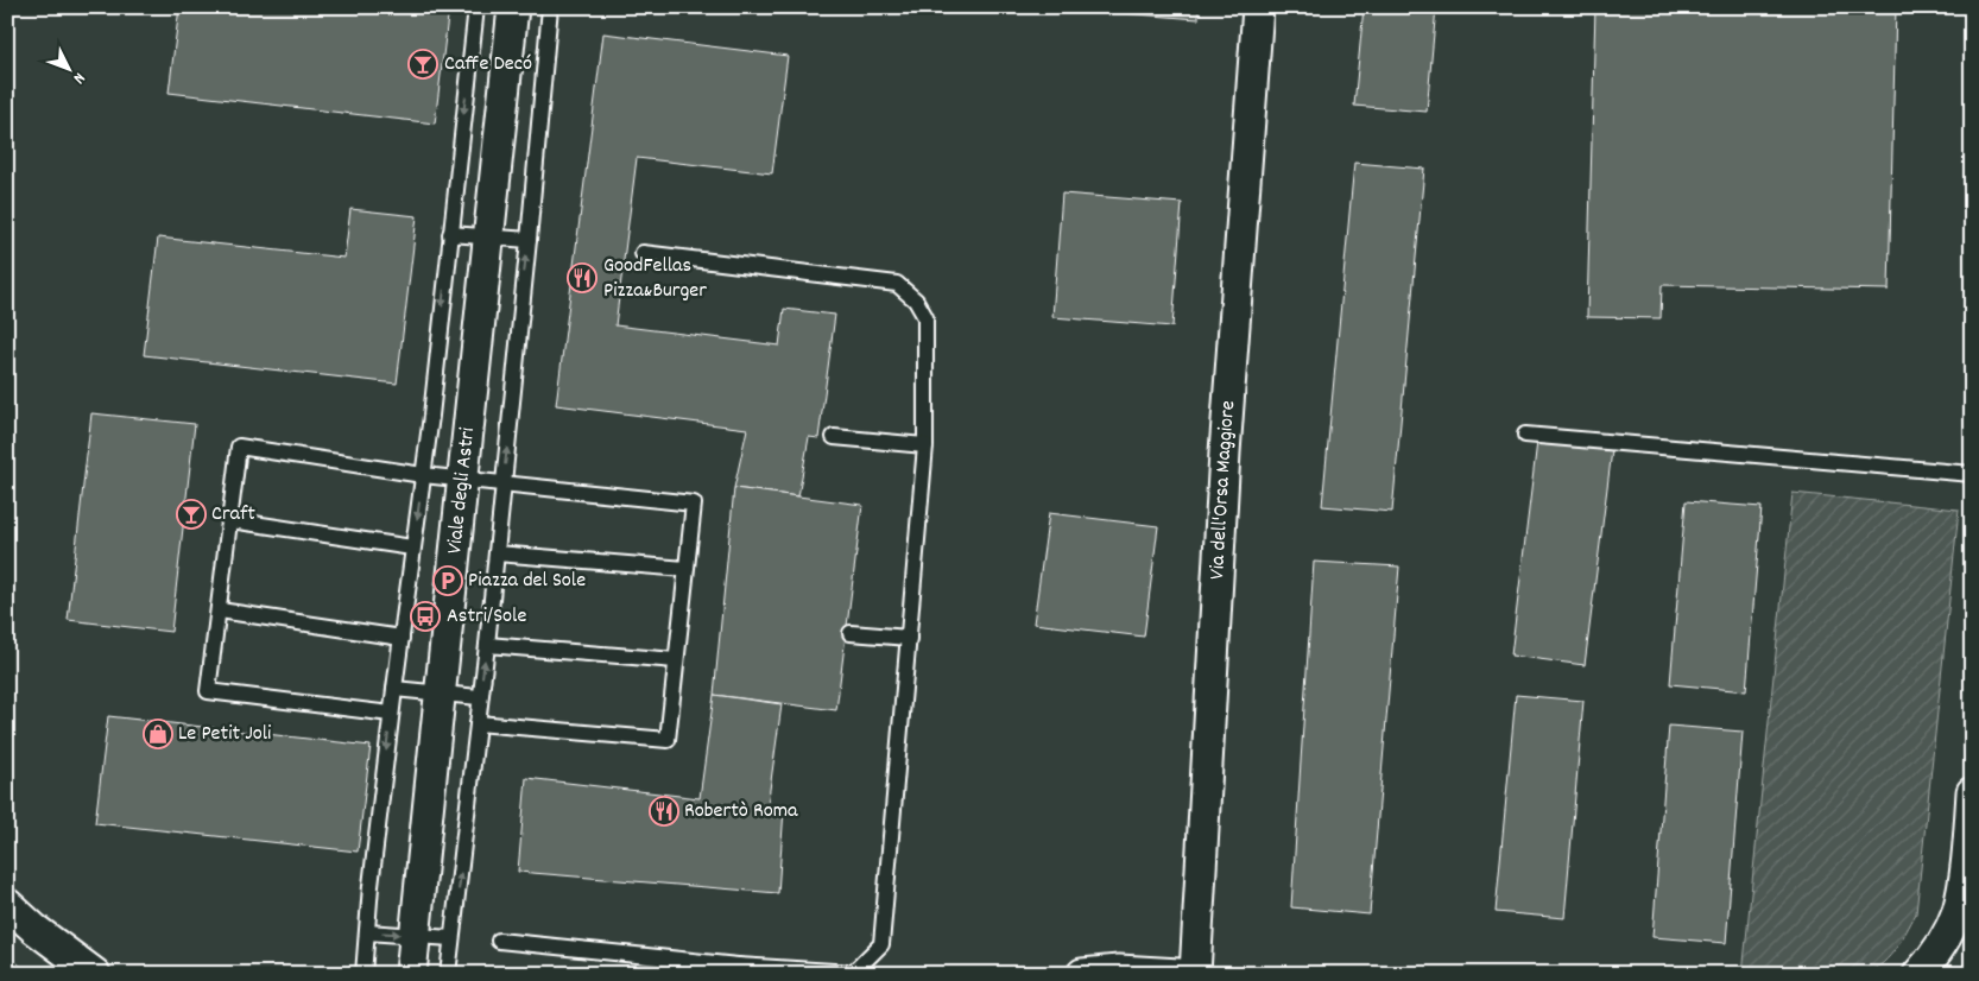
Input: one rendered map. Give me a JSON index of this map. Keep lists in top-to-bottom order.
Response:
{
  "streets": {
    "street": ["Viale degli Astri", "Via dell'Orsa Maggiore"]
  },
  "places": {
    "bar": ["Caffe Decó", "Craft"],
    "restaurant": ["GoodFellas Pizza&Burger", "Robertò Roma"],
    "parking": ["Piazza del Sole"],
    "bus stop": ["Astri/Sole"],
    "shop": ["Le Petit Joli"]
  },
  "north": "bottom right"
}
